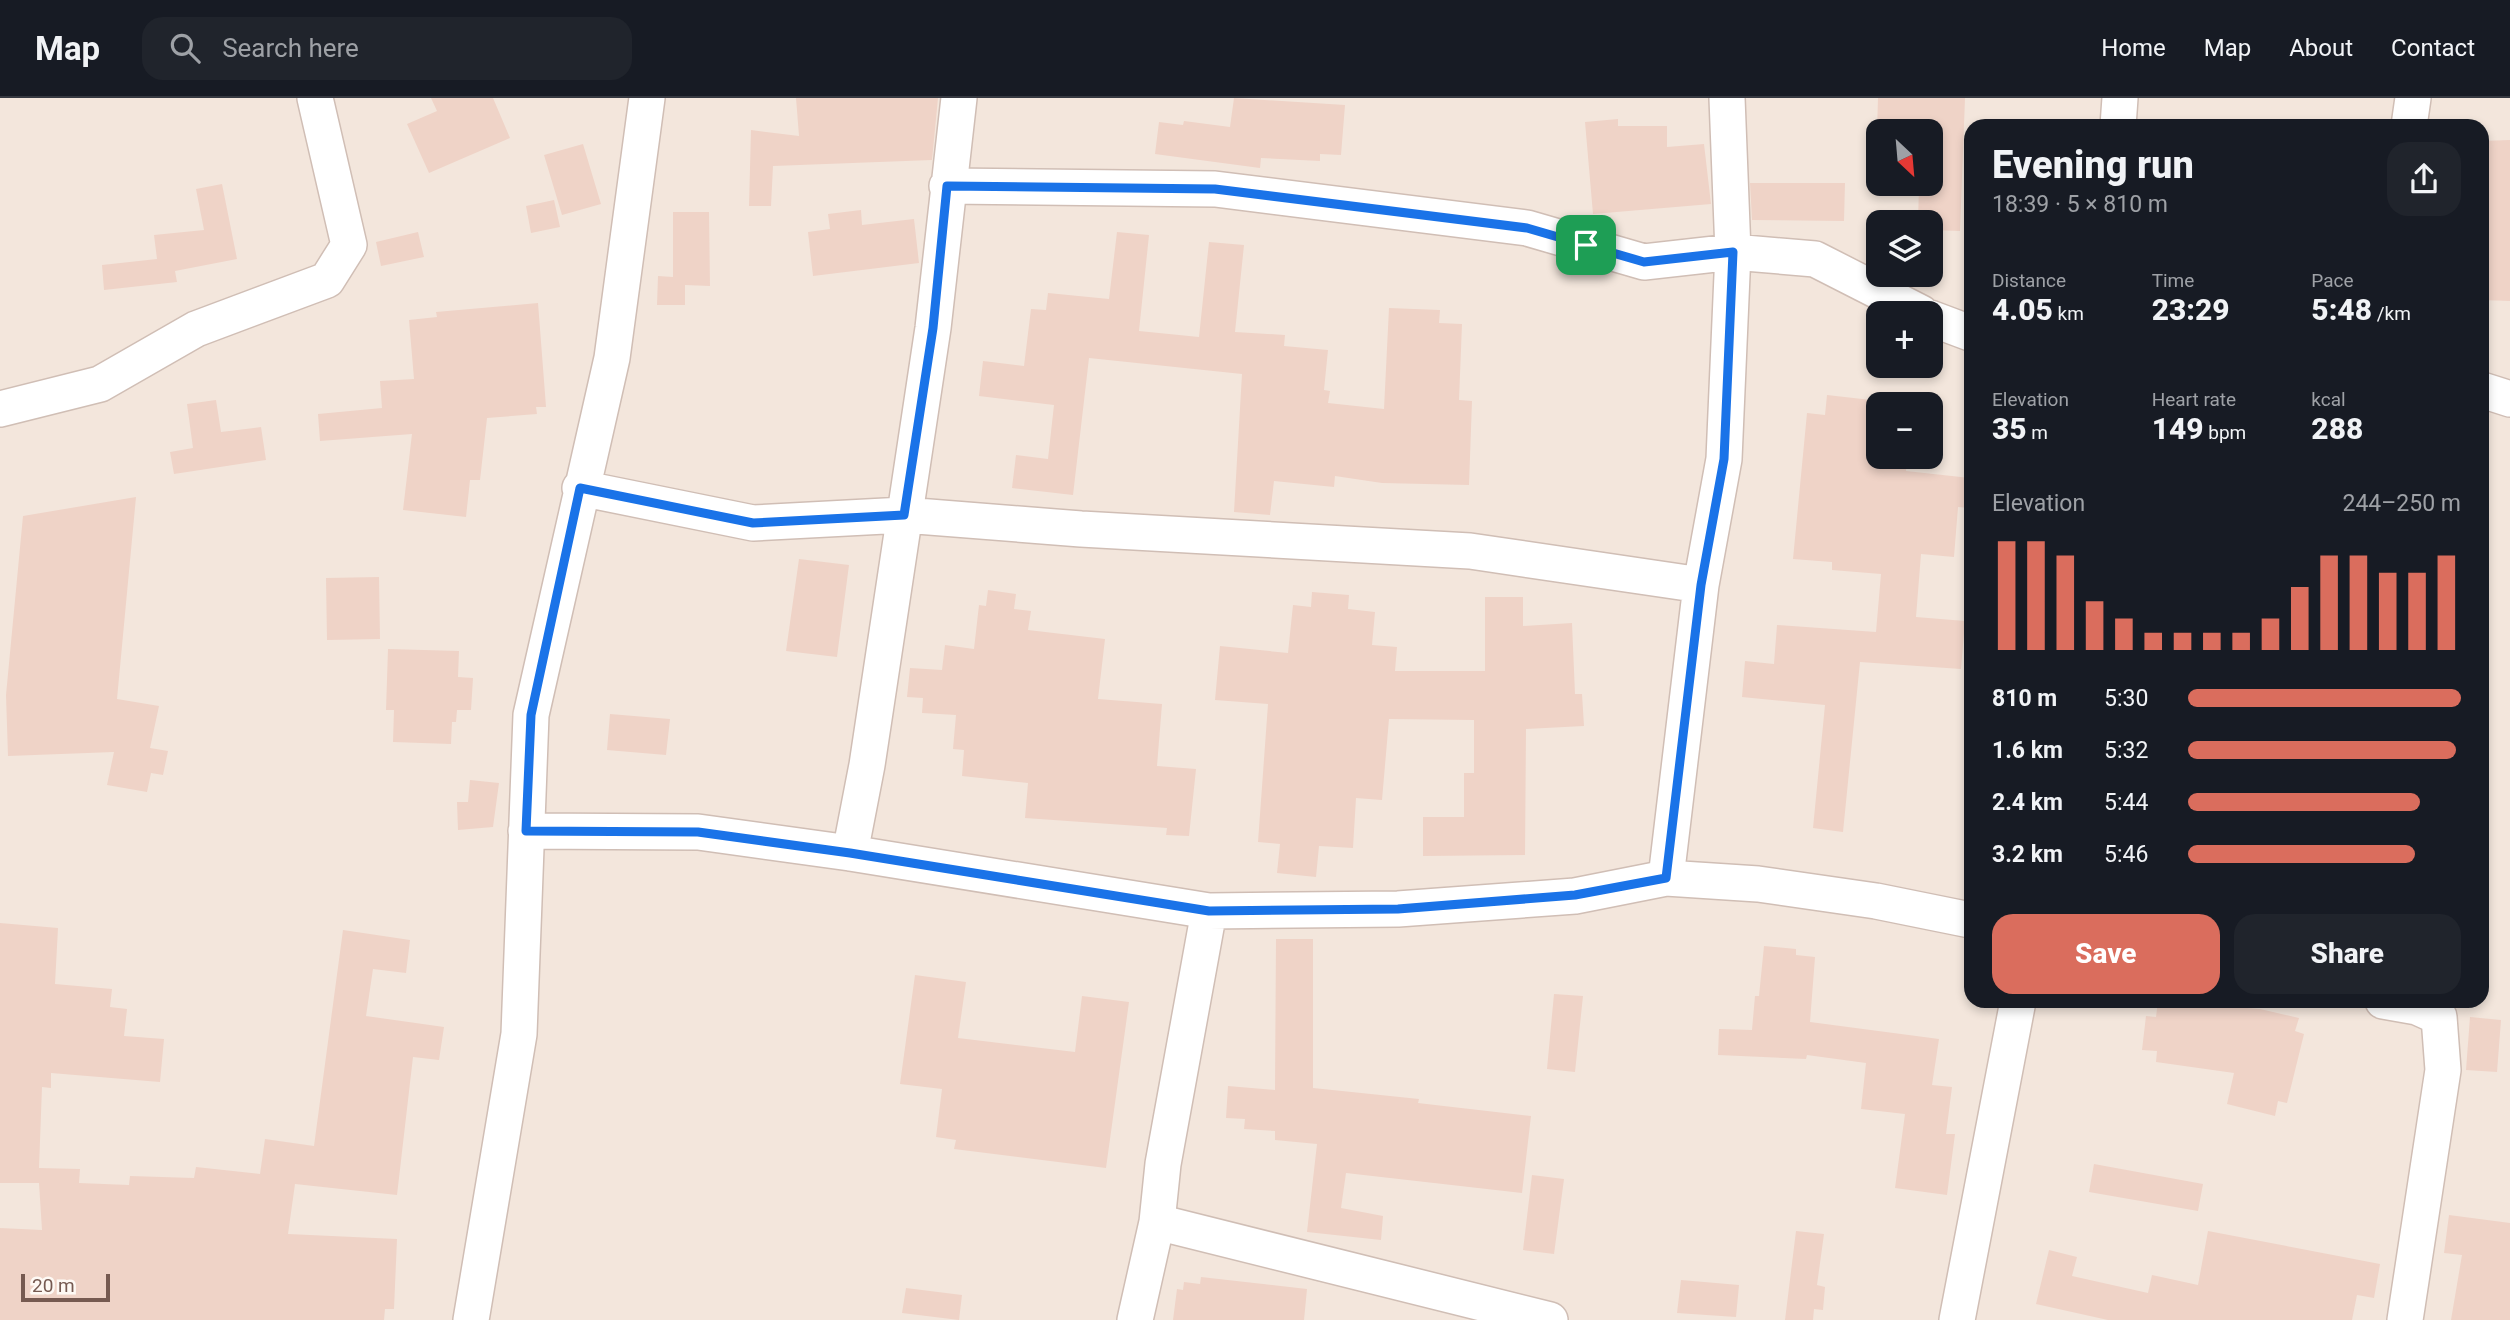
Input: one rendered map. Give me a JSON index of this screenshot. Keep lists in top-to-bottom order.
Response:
{
  "scale_bar": "20 m",
  "north": "bottom right",
  "page": {
    "header": "Map",
    "search": "Search here",
    "nav": [
      "Home",
      "Map",
      "About",
      "Contact"
    ],
    "map_buttons": ["+", "−"],
    "heading": ["Evening run", "18:39 · 5 × 810 m"],
    "stats": [
      ["Distance", "4.05 km"],
      ["Time", "23:29"],
      ["Pace", "5:48 /km"],
      ["Elevation", "35 m"],
      ["Heart rate", "149 bpm"],
      ["kcal", "288"]
    ],
    "chart": ["Elevation", "244–250 m"],
    "list": [
      {
        "name": "810 m",
        "note": "5:30"
      },
      {
        "name": "1.6 km",
        "note": "5:32"
      },
      {
        "name": "2.4 km",
        "note": "5:44"
      },
      {
        "name": "3.2 km",
        "note": "5:46"
      }
    ],
    "buttons": ["Save", "Share"],
    "scale": "20 m"
  }
}
